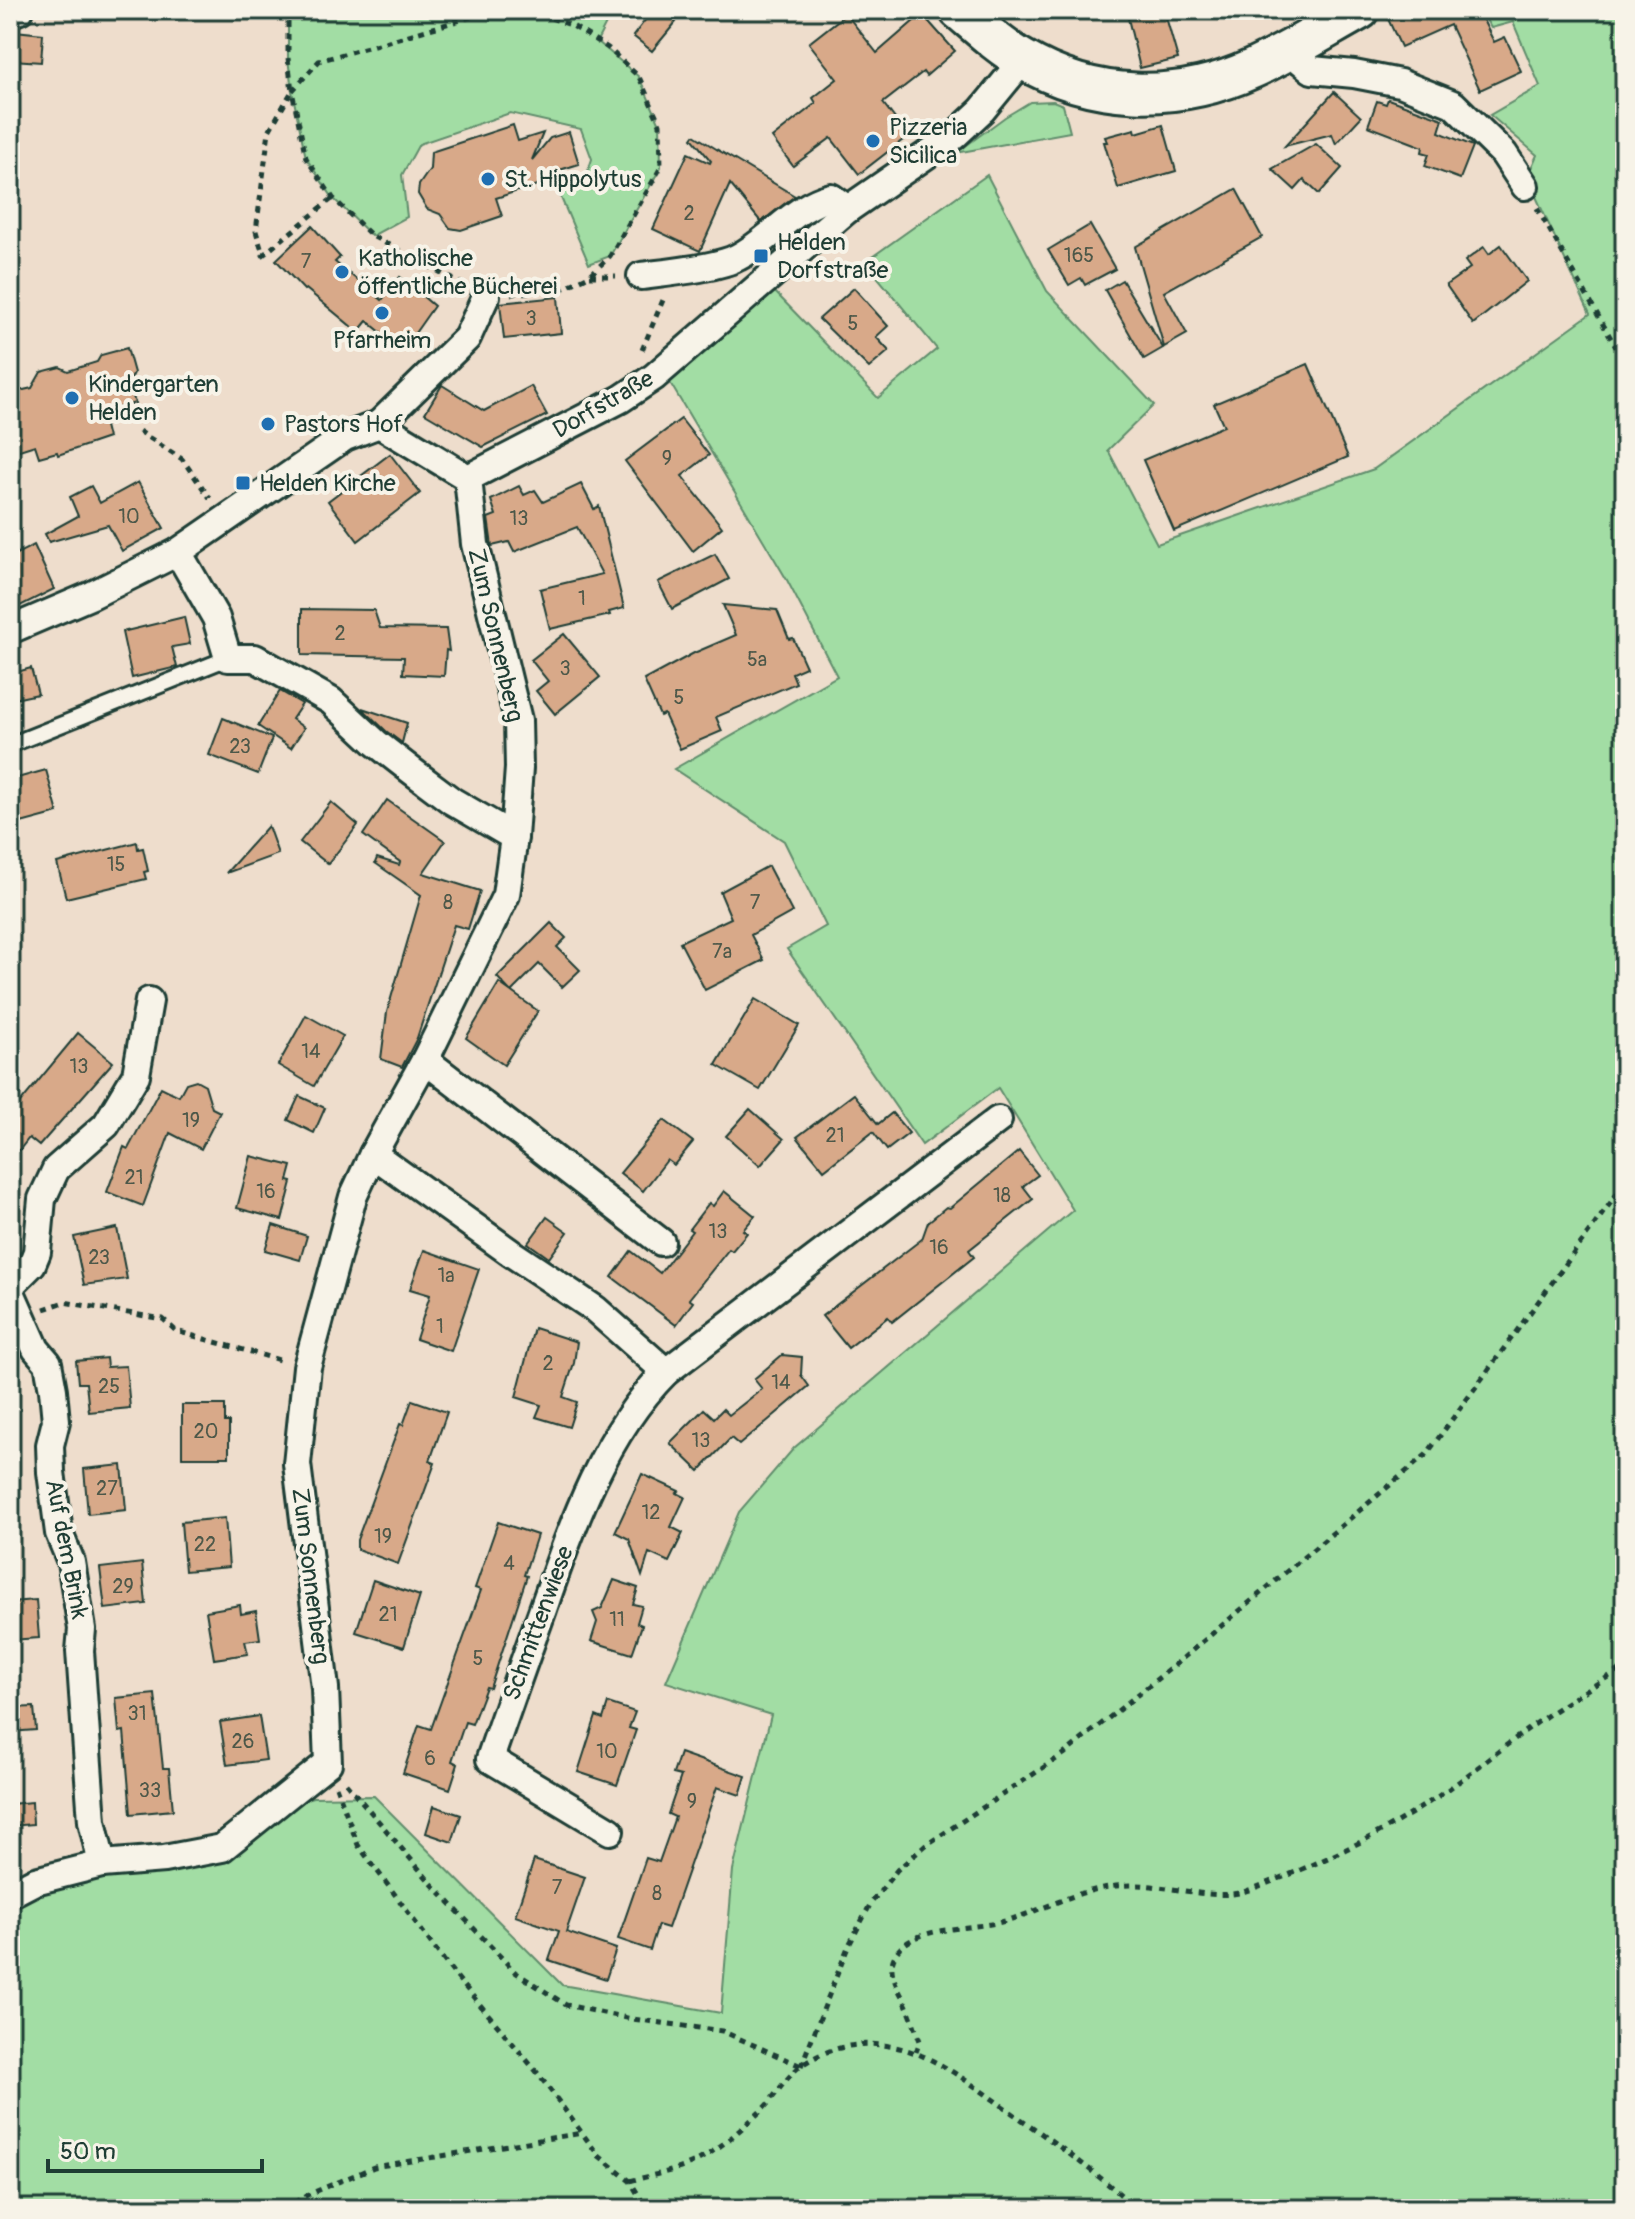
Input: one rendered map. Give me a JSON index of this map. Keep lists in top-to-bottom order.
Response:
{
  "streets": {
    "street": [
      "Dorfstraße",
      "Zum Sonnenberg",
      "Auf dem Brink",
      "Schmittenwiese"
    ]
  },
  "crossings": [
    ["Dorfstraße", "Zum Sonnenberg"]
  ],
  "places": {
    "other": [
      "Pizzeria Sicilica",
      "St. Hippolytus",
      "Katholische öffentliche Bücherei",
      "Pfarrheim",
      "Kindergarten Helden",
      "Pastors Hof"
    ],
    "transit": ["Helden Dorfstraße", "Helden Kirche"]
  },
  "house_numbers": [
    "2",
    "165",
    "7",
    "3",
    "5",
    "9",
    "10",
    "13",
    "1",
    "2",
    "5a",
    "3",
    "5",
    "23",
    "15",
    "8",
    "7",
    "7a",
    "14",
    "13",
    "19",
    "21",
    "21",
    "16",
    "18",
    "13",
    "16",
    "23",
    "1a",
    "1",
    "2",
    "14",
    "25",
    "20",
    "13",
    "27",
    "12",
    "19",
    "22",
    "4",
    "29",
    "21",
    "11",
    "5",
    "31",
    "26",
    "10",
    "6",
    "33",
    "9",
    "7",
    "8"
  ],
  "scale_bar": "50 m"
}
